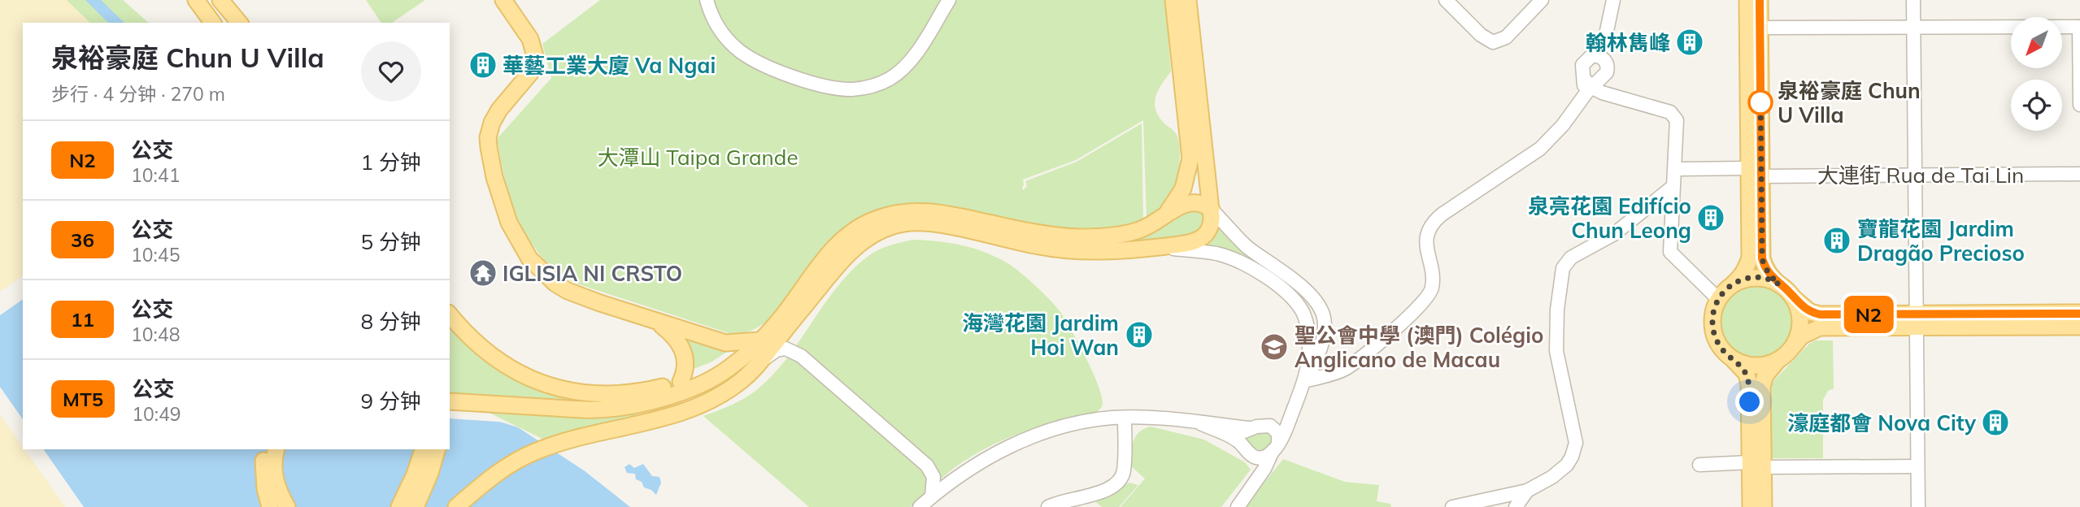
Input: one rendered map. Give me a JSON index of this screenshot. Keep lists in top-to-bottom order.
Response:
{
  "streets": {
    "street": ["大連街 Rua de Tai Lin"]
  },
  "parks": ["大潭山 Taipa Grande"],
  "places": {
    "building": [
      "翰林雋峰",
      "華藝工業大廈 Va Ngai",
      "泉亮花園 Edifício Chun Leong",
      "寶龍花園 Jardim Dragão Precioso",
      "海灣花園 Jardim Hoi Wan",
      "濠庭都會 Nova City"
    ],
    "other": ["泉裕豪庭 Chun U Villa"],
    "temple": ["IGLISIA NI CRSTO"],
    "school or university": ["聖公會中學 (澳門) Colégio Anglicano de Macau"]
  },
  "lines": ["bus line N2"],
  "north": "bottom left",
  "page": {
    "on_map": "N2",
    "heading": ["泉裕豪庭 Chun U Villa", "步行 · 4 分钟 · 270 m"],
    "list": [
      {
        "mark": "N2",
        "name": "公交",
        "note": "10:41",
        "value": "1 分钟"
      },
      {
        "mark": "36",
        "name": "公交",
        "note": "10:45",
        "value": "5 分钟"
      },
      {
        "mark": "11",
        "name": "公交",
        "note": "10:48",
        "value": "8 分钟"
      },
      {
        "mark": "MT5",
        "name": "公交",
        "note": "10:49",
        "value": "9 分钟"
      }
    ]
  }
}
